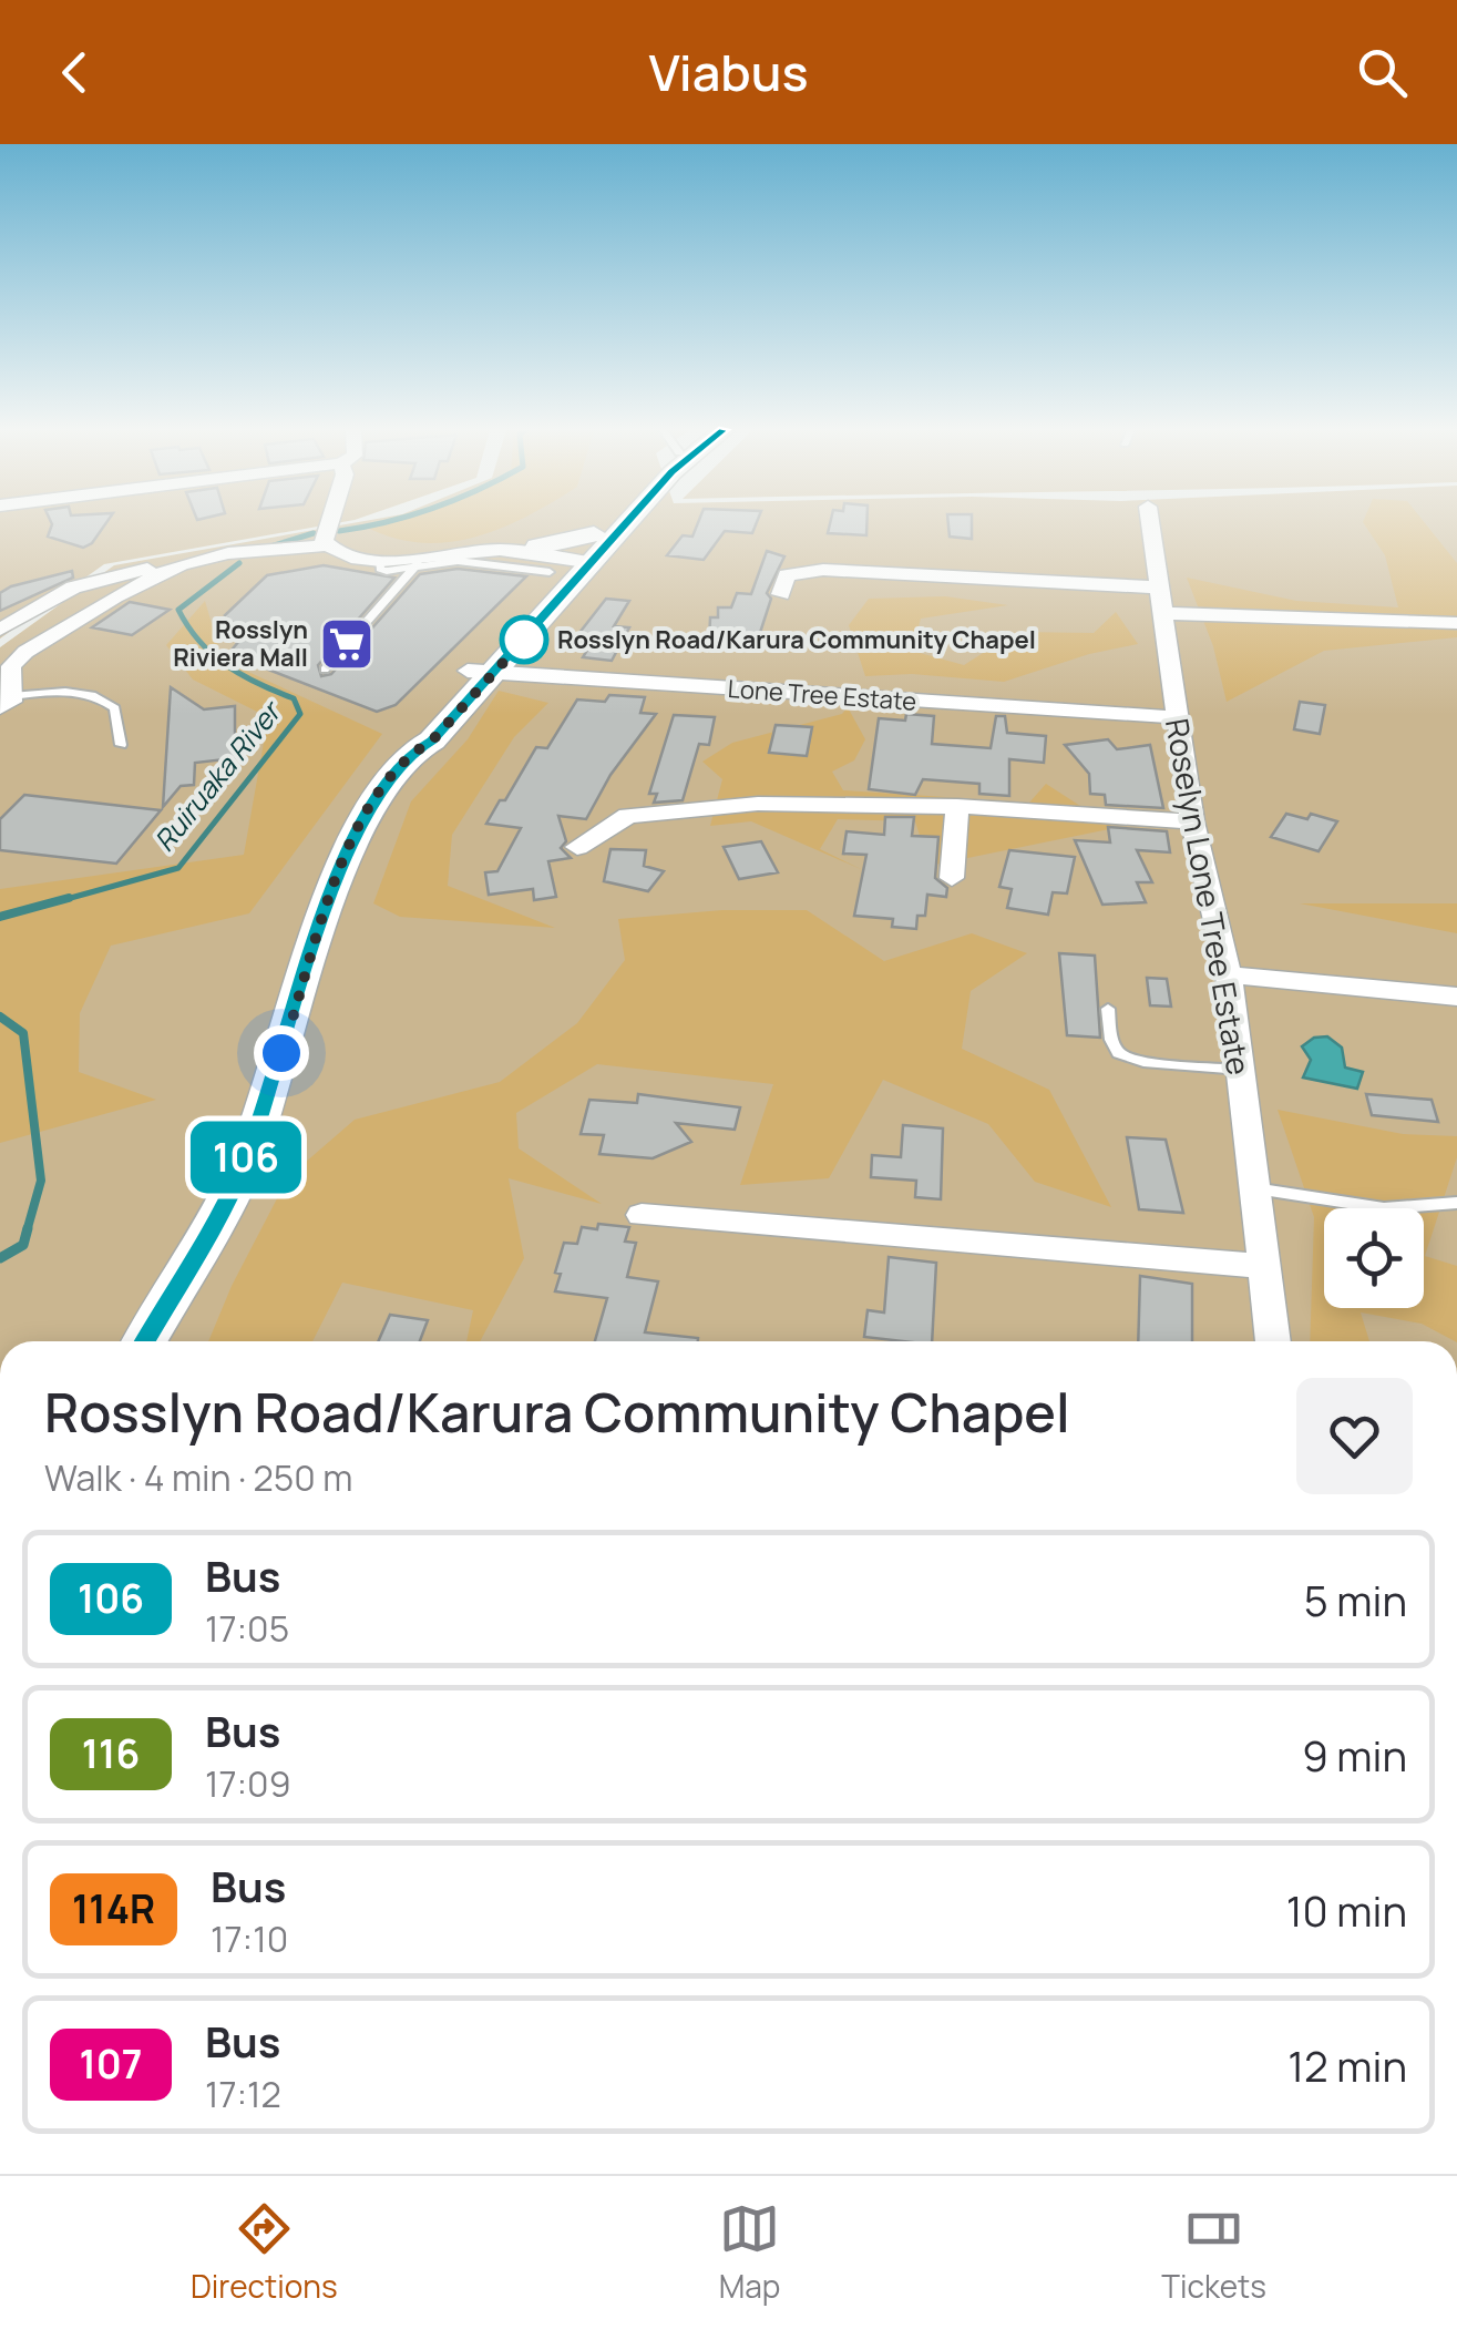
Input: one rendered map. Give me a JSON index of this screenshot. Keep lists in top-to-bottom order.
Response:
{
  "streets": {
    "street": ["Lone Tree Estate", "Roselyn Lone Tree Estate"]
  },
  "crossings": [
    ["Lone Tree Estate", "Roselyn Lone Tree Estate"]
  ],
  "water": ["Ruiruaka River"],
  "places": {
    "other": ["Rosslyn Road/Karura Community Chapel"],
    "supermarket": ["Rosslyn Riviera Mall"]
  },
  "lines": ["bus line 106"],
  "page": {
    "header": "Viabus",
    "on_map": "106",
    "heading": ["Rosslyn Road/Karura Community Chapel", "Walk · 4 min · 250 m"],
    "list": [
      {
        "mark": "106",
        "name": "Bus",
        "note": "17:05",
        "value": "5 min"
      },
      {
        "mark": "116",
        "name": "Bus",
        "note": "17:09",
        "value": "9 min"
      },
      {
        "mark": "114R",
        "name": "Bus",
        "note": "17:10",
        "value": "10 min"
      },
      {
        "mark": "107",
        "name": "Bus",
        "note": "17:12",
        "value": "12 min"
      }
    ],
    "tabs": ["Directions", "Map", "Tickets"]
  }
}
